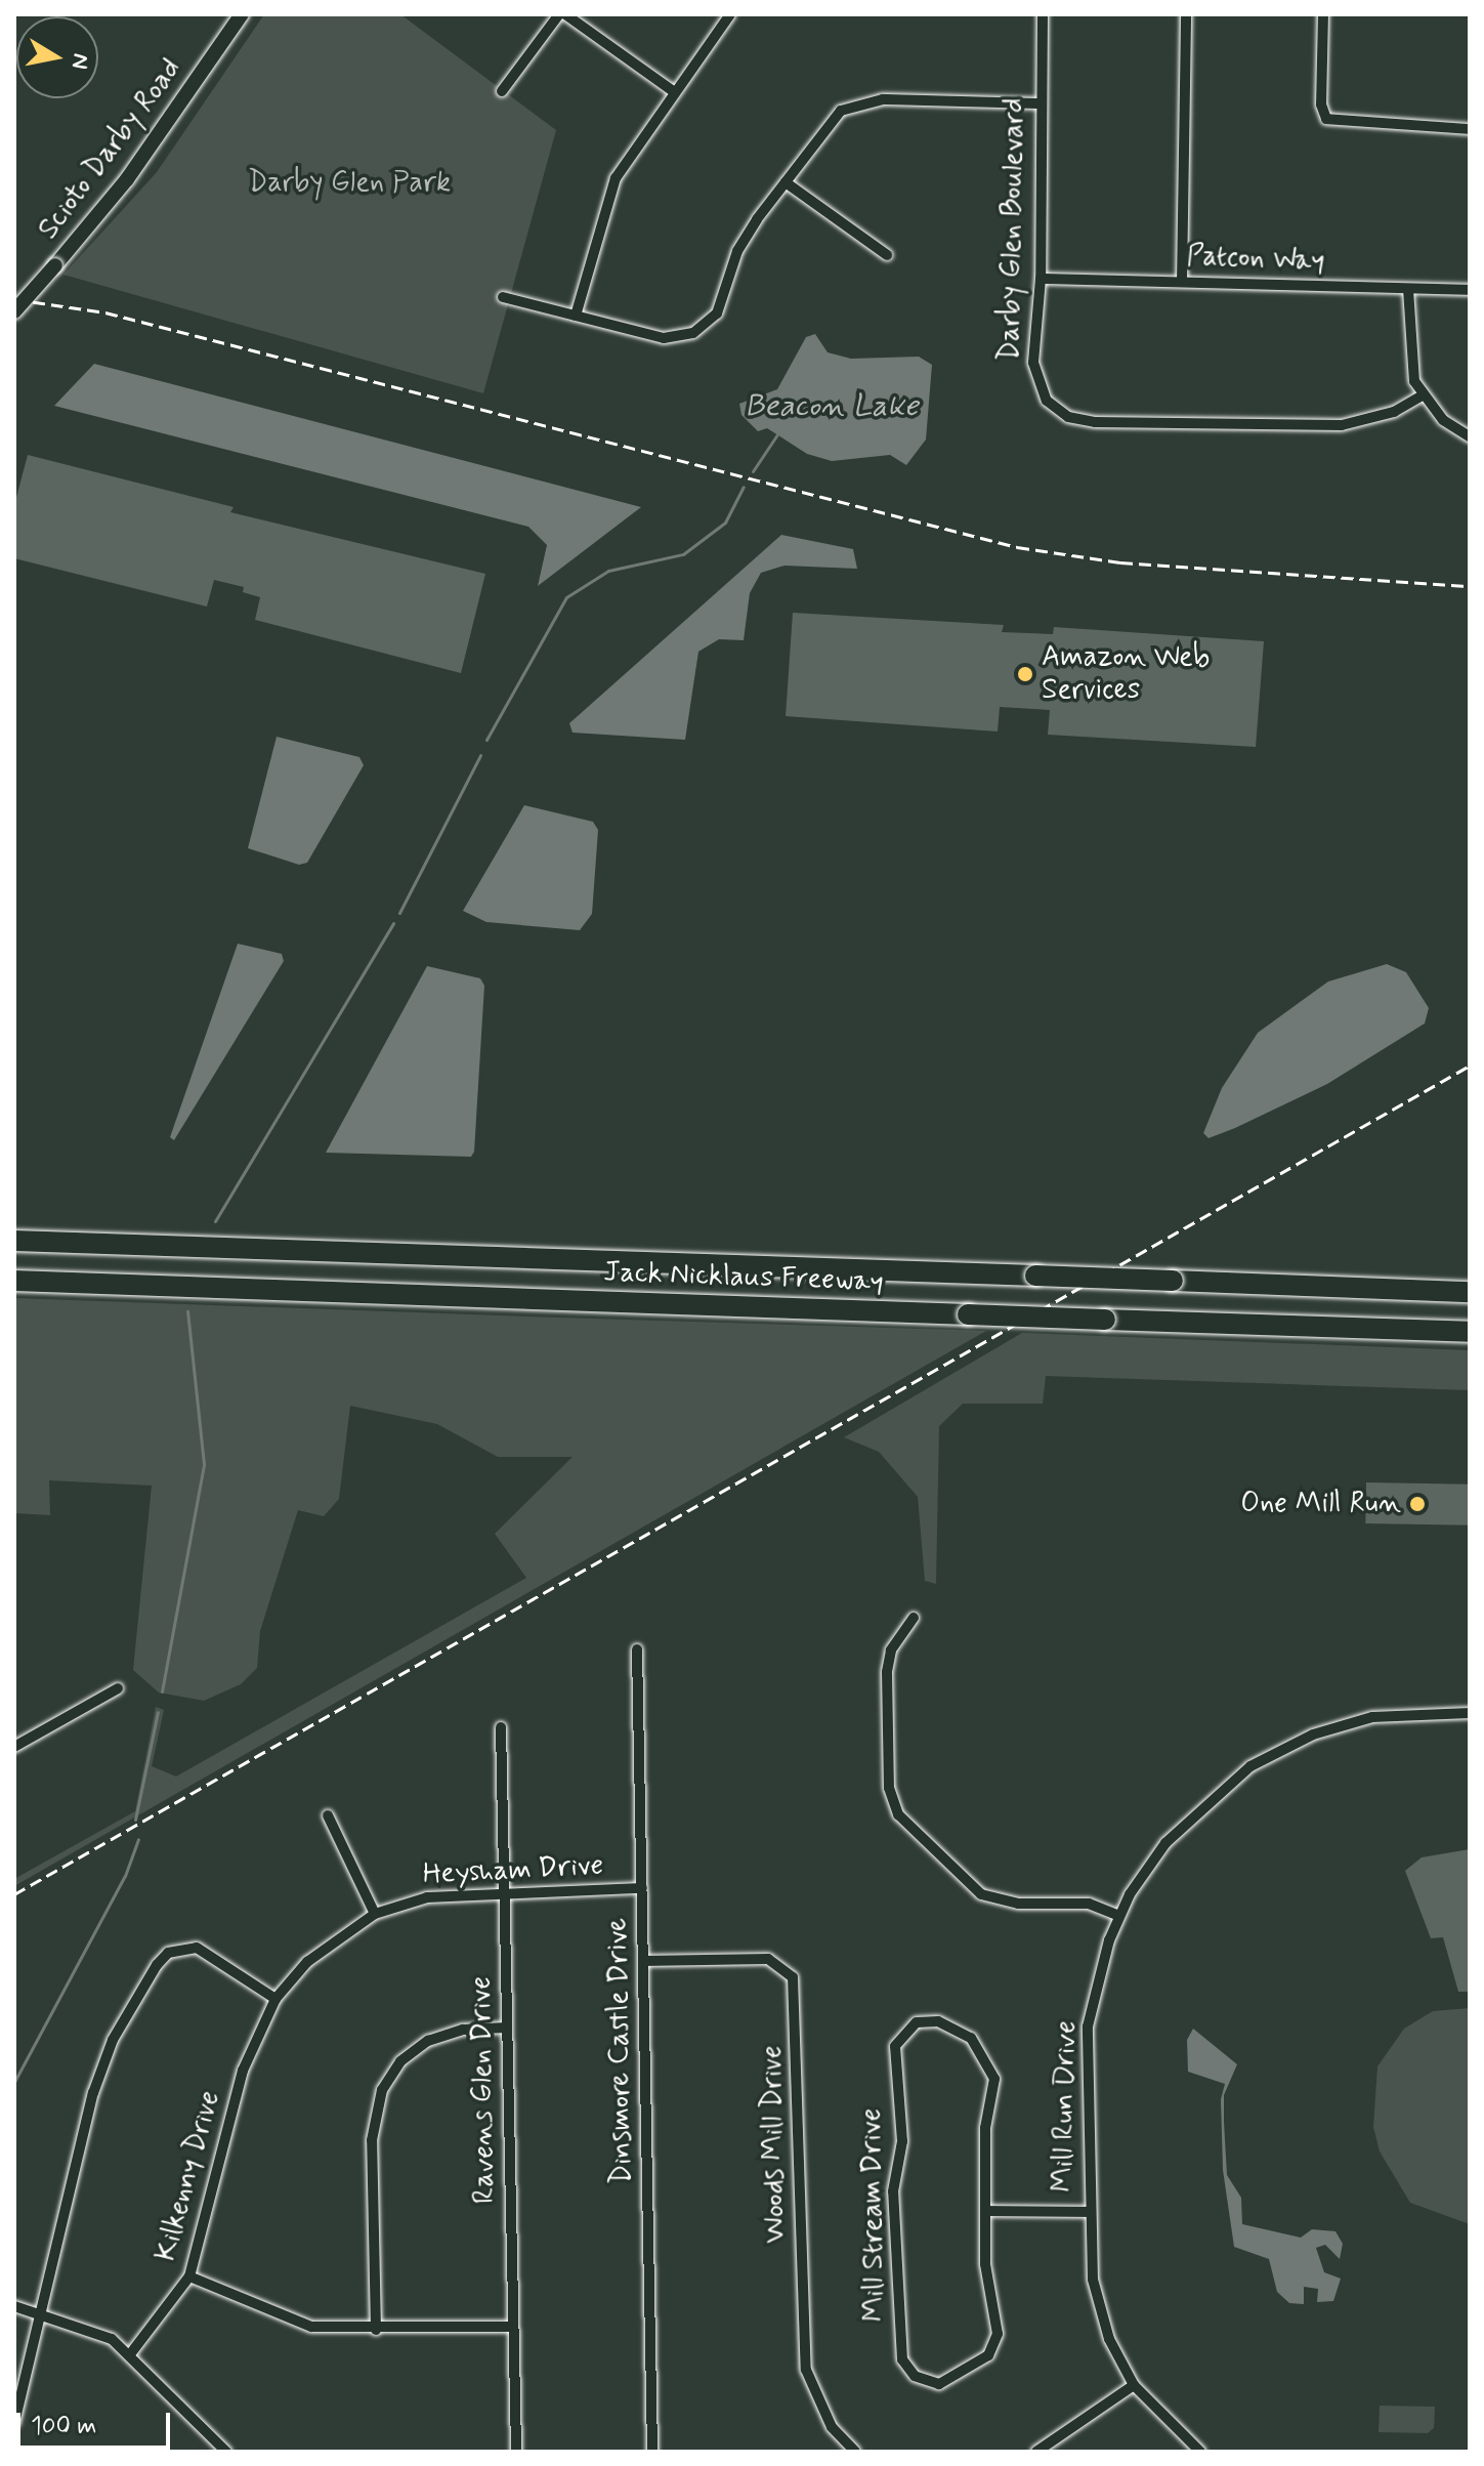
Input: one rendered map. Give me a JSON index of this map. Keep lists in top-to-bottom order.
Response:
{
  "streets": {
    "highway": ["Jack Nicklaus Freeway"],
    "main road": ["Scioto Darby Road"],
    "street": [
      "Darby Glen Boulevard",
      "Patcon Way",
      "Heysham Drive",
      "Dinsmore Castle Drive",
      "Ravens Glen Drive",
      "Mill Run Drive",
      "Woods Mill Drive",
      "Kilkenny Drive",
      "Mill Stream Drive"
    ]
  },
  "crossings": [
    ["Darby Glen Boulevard", "Patcon Way"],
    ["Heysham Drive", "Dinsmore Castle Drive"],
    ["Heysham Drive", "Ravens Glen Drive"],
    ["Heysham Drive", "Kilkenny Drive"],
    ["Dinsmore Castle Drive", "Woods Mill Drive"]
  ],
  "water": ["Beacon Lake"],
  "parks": ["Darby Glen Park"],
  "places": ["Amazon Web Services", "One Mill Run"],
  "scale_bar": "100 m",
  "north": "right"
}
